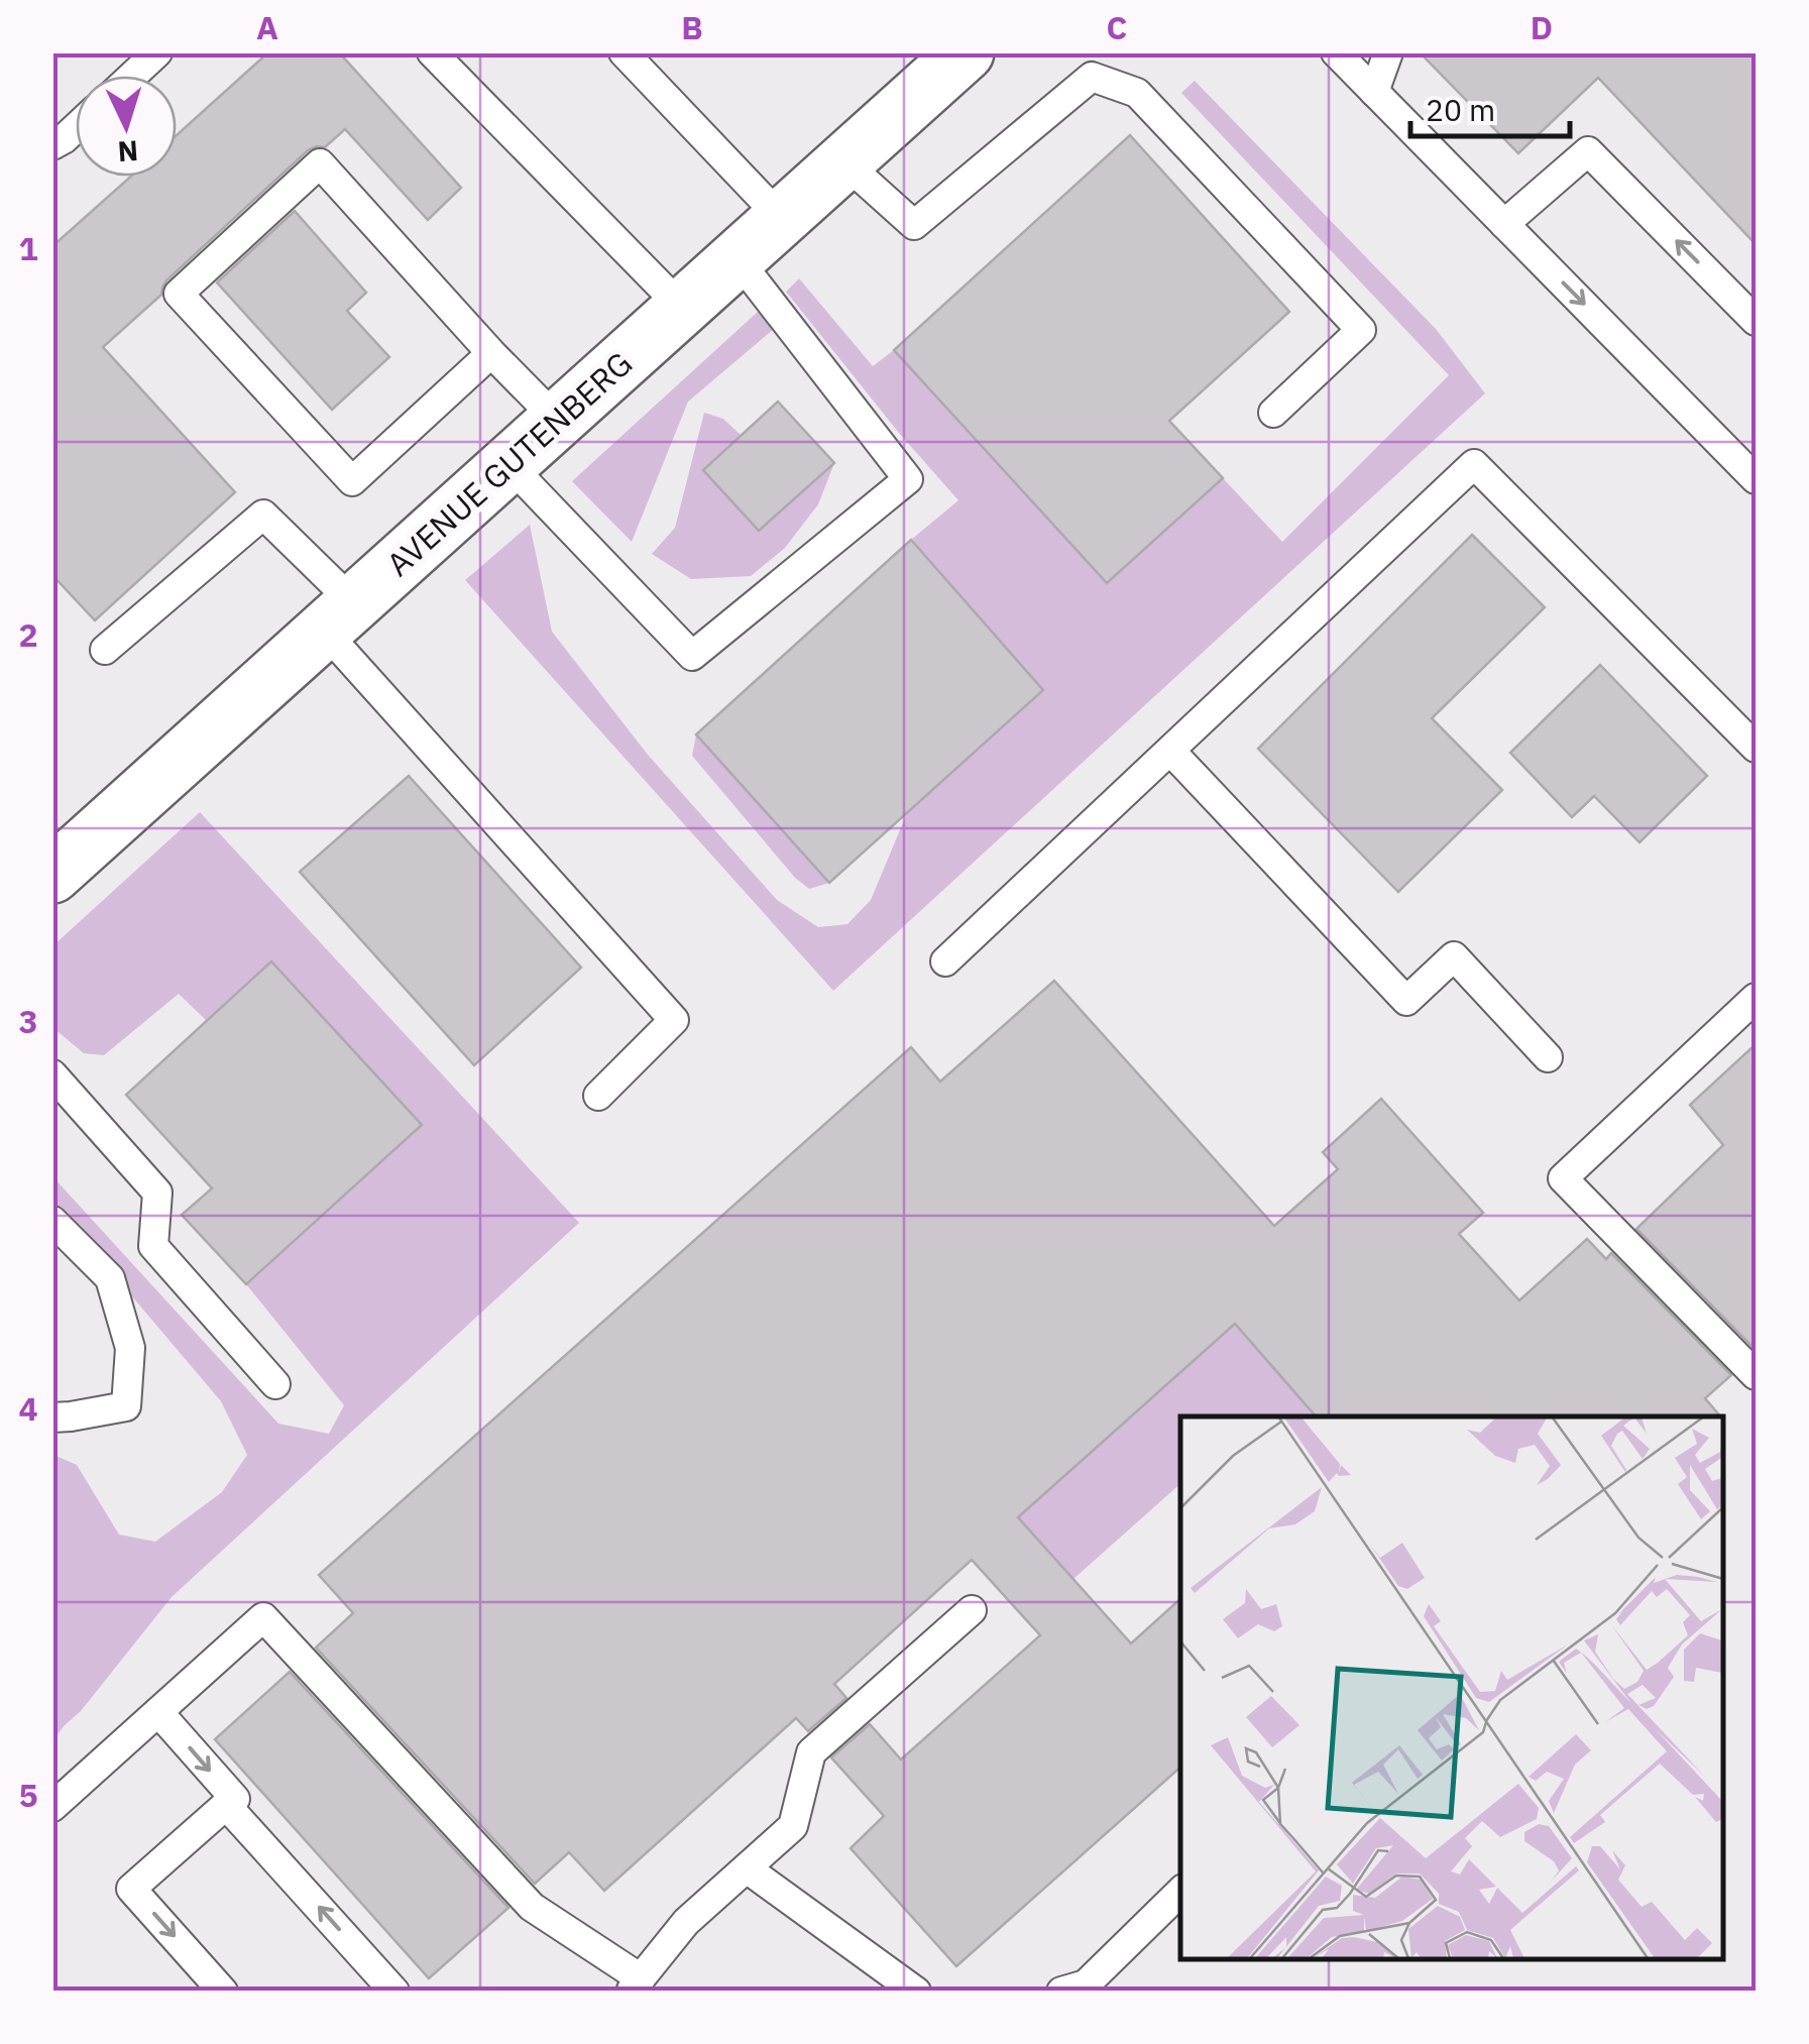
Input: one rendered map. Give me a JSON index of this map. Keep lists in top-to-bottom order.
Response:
{
  "streets": {
    "main road": ["AVENUE GUTENBERG"]
  },
  "scale_bar": "20 m",
  "north": "bottom",
  "grid": {
    "columns": [
      "A",
      "B",
      "C",
      "D"
    ],
    "rows": [
      "1",
      "2",
      "3",
      "4",
      "5"
    ]
  }
}
